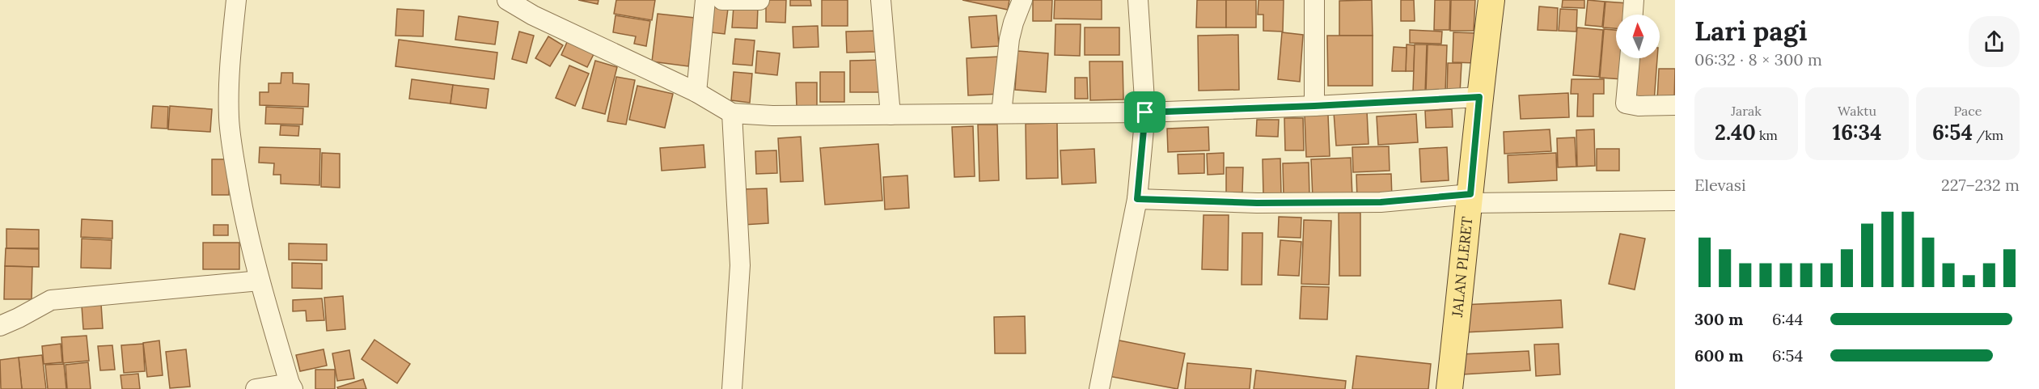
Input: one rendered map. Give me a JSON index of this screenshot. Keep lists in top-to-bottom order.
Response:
{
  "streets": {
    "main road": ["JALAN PLERET"]
  },
  "north": "top",
  "page": {
    "heading": ["Lari pagi", "06:32 · 8 × 300 m"],
    "stats": [
      ["Jarak", "2.40 km"],
      ["Waktu", "16:34"],
      ["Pace", "6:54 /km"]
    ],
    "chart": ["Elevasi", "227–232 m"],
    "list": [
      {
        "name": "300 m",
        "note": "6:44"
      },
      {
        "name": "600 m",
        "note": "6:54"
      }
    ]
  }
}
